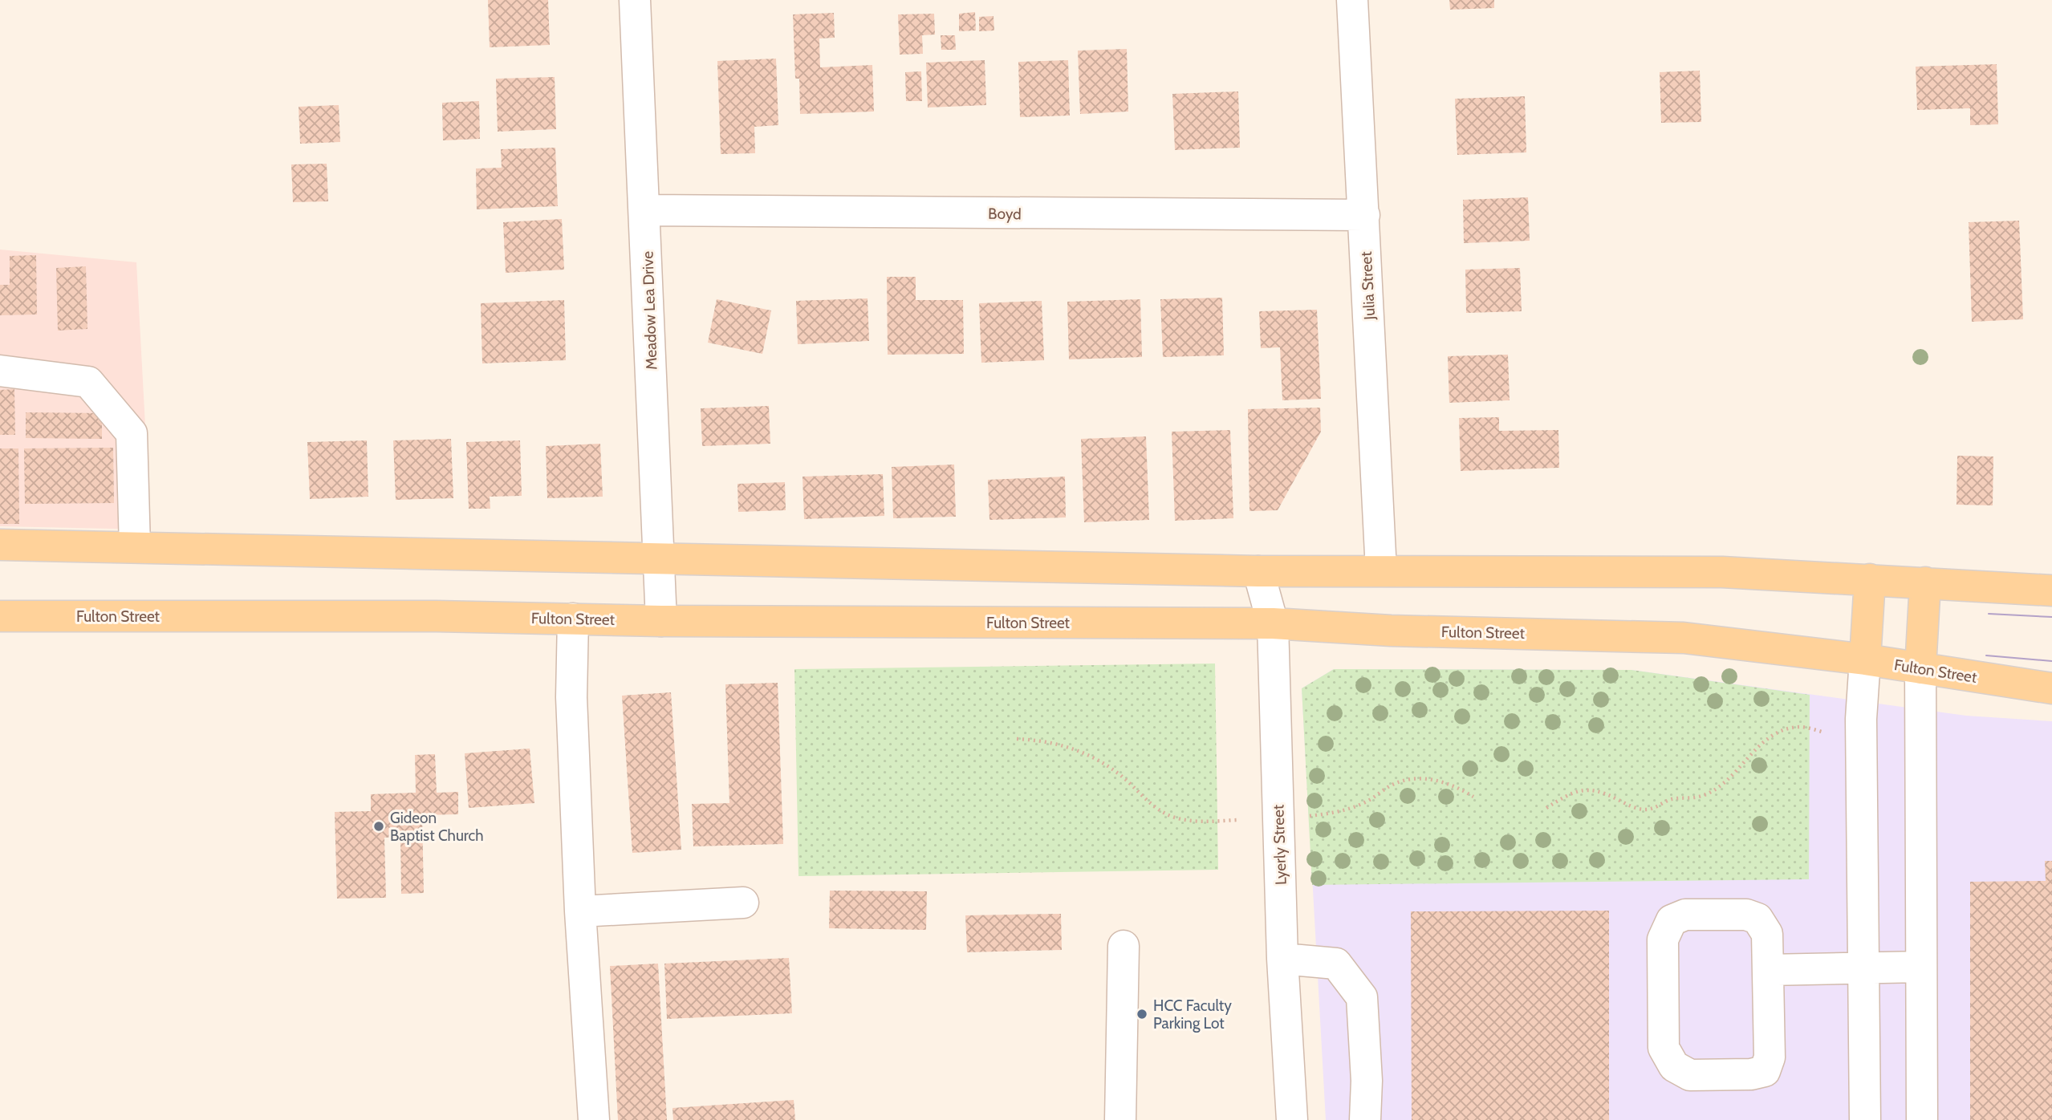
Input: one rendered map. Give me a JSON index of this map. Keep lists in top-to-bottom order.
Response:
{
  "streets": {
    "main road": ["Fulton Street"],
    "street": [
      "Boyd",
      "Julia Street",
      "Meadow Lea Drive",
      "Lyerly Street"
    ]
  },
  "crossings": [
    ["Boyd", "Julia Street"],
    ["Boyd", "Meadow Lea Drive"],
    ["Meadow Lea Drive", "Fulton Street"],
    ["Fulton Street", "Lyerly Street"]
  ],
  "places": ["Gideon Baptist Church", "HCC Faculty Parking Lot"]
}
